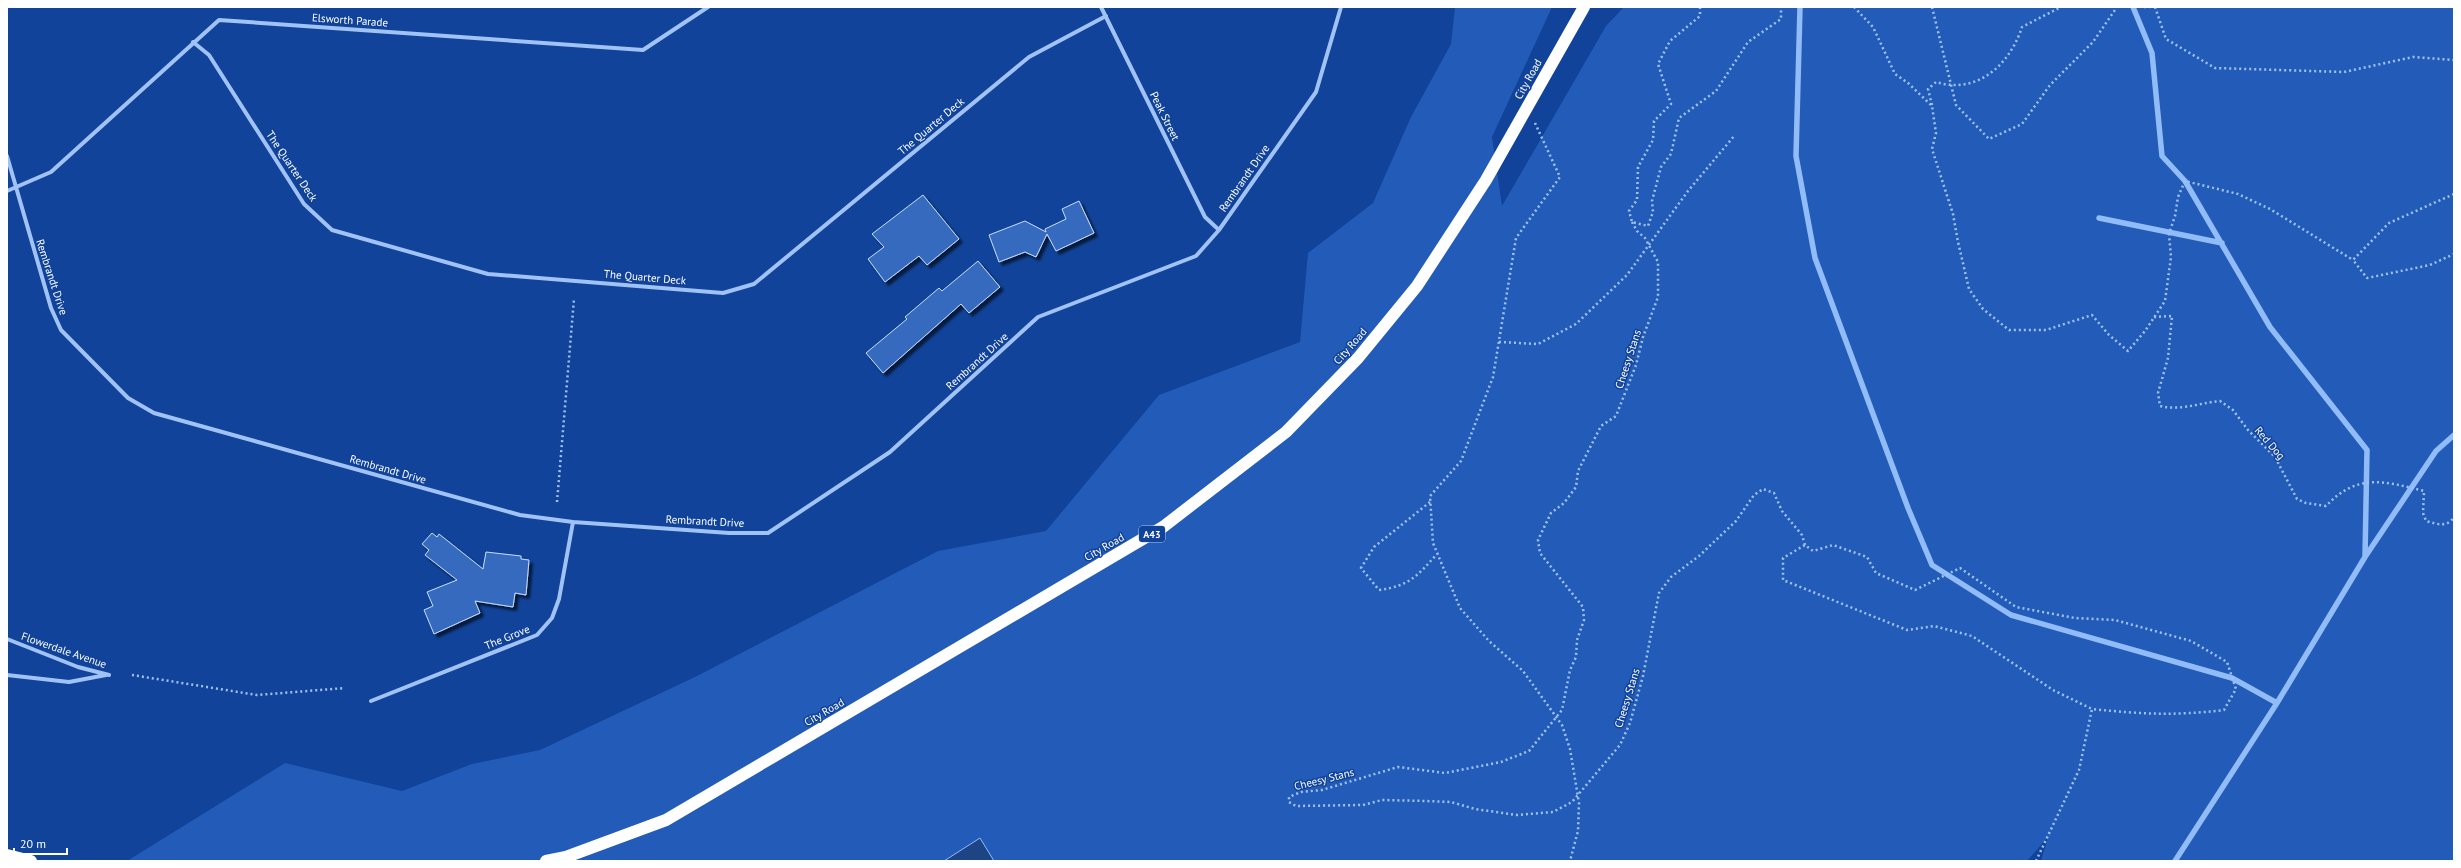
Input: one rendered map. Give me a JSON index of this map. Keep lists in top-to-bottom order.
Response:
{
  "streets": {
    "highway": ["City Road", "A43"],
    "street": [
      "Elsworth Parade",
      "Peak Street",
      "The Quarter Deck",
      "Rembrandt Drive",
      "The Grove",
      "Flowerdale Avenue"
    ],
    "path": ["Cheesy Stans", "Red Dog"]
  },
  "crossings": [
    ["Elsworth Parade", "The Quarter Deck"],
    ["Elsworth Parade", "Rembrandt Drive"],
    ["Peak Street", "The Quarter Deck"],
    ["Peak Street", "Rembrandt Drive"],
    ["Rembrandt Drive", "The Grove"]
  ],
  "scale_bar": "20 m"
}
